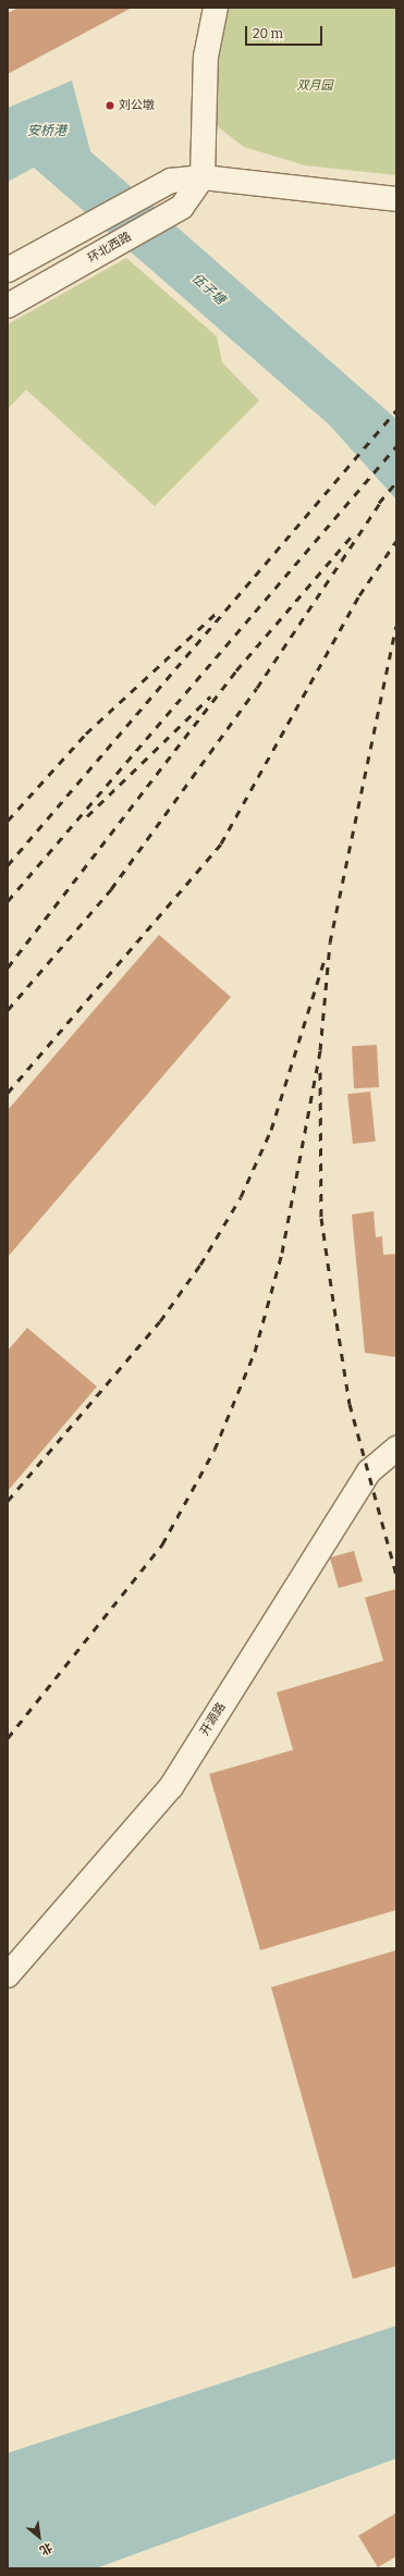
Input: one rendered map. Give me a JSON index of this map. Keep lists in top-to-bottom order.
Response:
{
  "streets": {
    "street": ["环北西路", "开源路"]
  },
  "water": ["安桥港", "伍子塘"],
  "parks": ["双月园"],
  "places": ["刘公墩"],
  "scale_bar": "20 m",
  "north": "bottom right"
}
